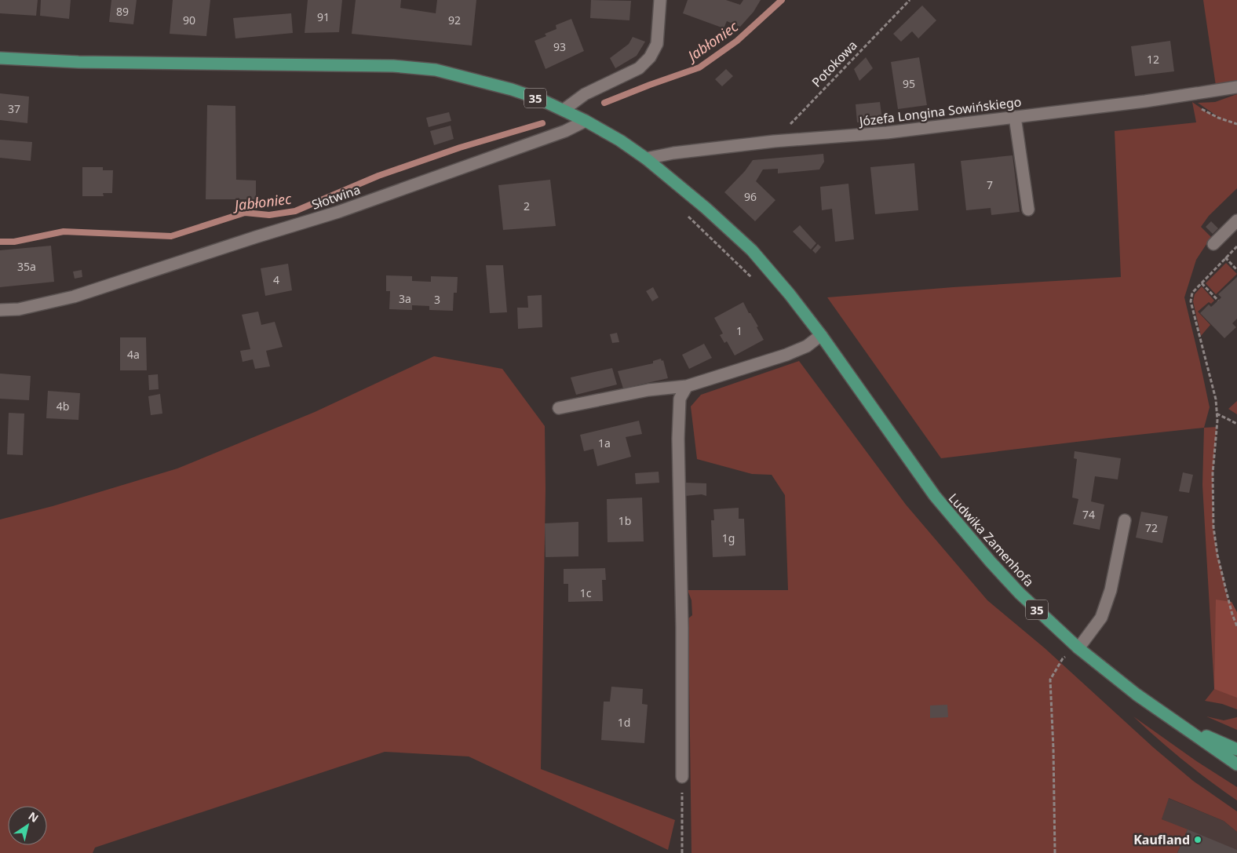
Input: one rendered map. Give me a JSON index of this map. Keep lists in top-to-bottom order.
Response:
{
  "streets": {
    "main road": ["35", "Ludwika Zamenhofa"],
    "street": ["Józefa Longina Sowińskiego", "Słotwina"],
    "path": ["Potokowa"]
  },
  "crossings": [
    ["Potokowa", "Józefa Longina Sowińskiego"],
    ["35", "Józefa Longina Sowińskiego"],
    ["35", "Słotwina"],
    ["35", "Ludwika Zamenhofa"]
  ],
  "water": ["Jabłoniec"],
  "places": ["Kaufland"],
  "house_numbers": [
    "89",
    "91",
    "90",
    "92",
    "93",
    "12",
    "95",
    "37",
    "7",
    "96",
    "2",
    "35a",
    "4",
    "3a",
    "3",
    "1",
    "4a",
    "4b",
    "1a",
    "74",
    "1b",
    "72",
    "1g",
    "1c",
    "1d"
  ],
  "north": "top right"
}
